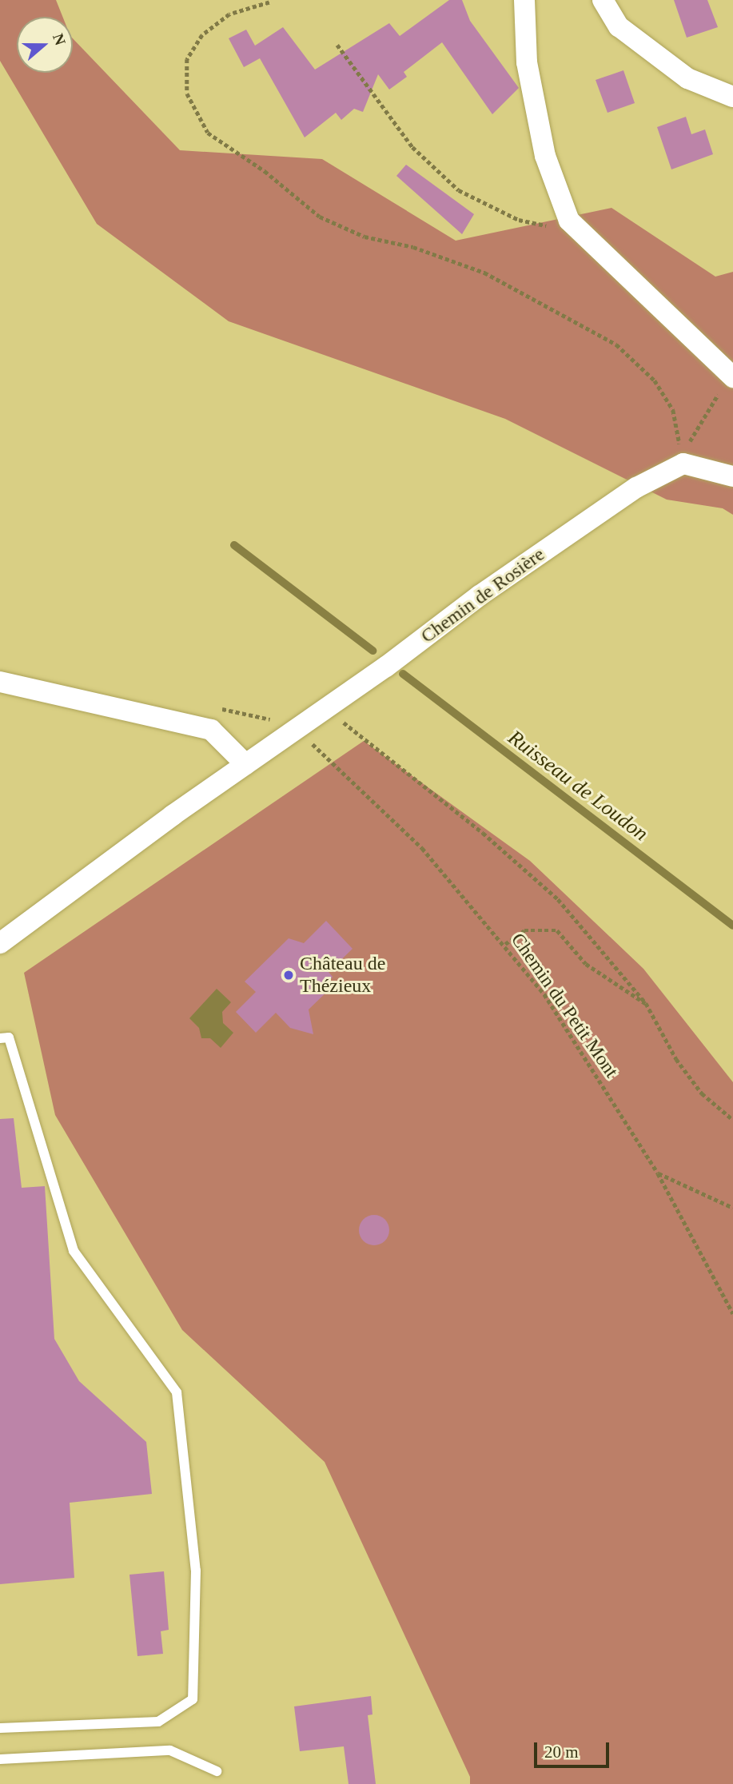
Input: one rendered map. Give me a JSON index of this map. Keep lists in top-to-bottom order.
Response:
{
  "streets": {
    "street": ["Chemin de Rosière"],
    "path": ["Chemin du Petit Mont"]
  },
  "crossings": [
    ["Chemin de Rosière", "Chemin du Petit Mont"]
  ],
  "water": ["Ruisseau de Loudon"],
  "places": ["Château de Thézieux"],
  "scale_bar": "20 m",
  "north": "right"
}
